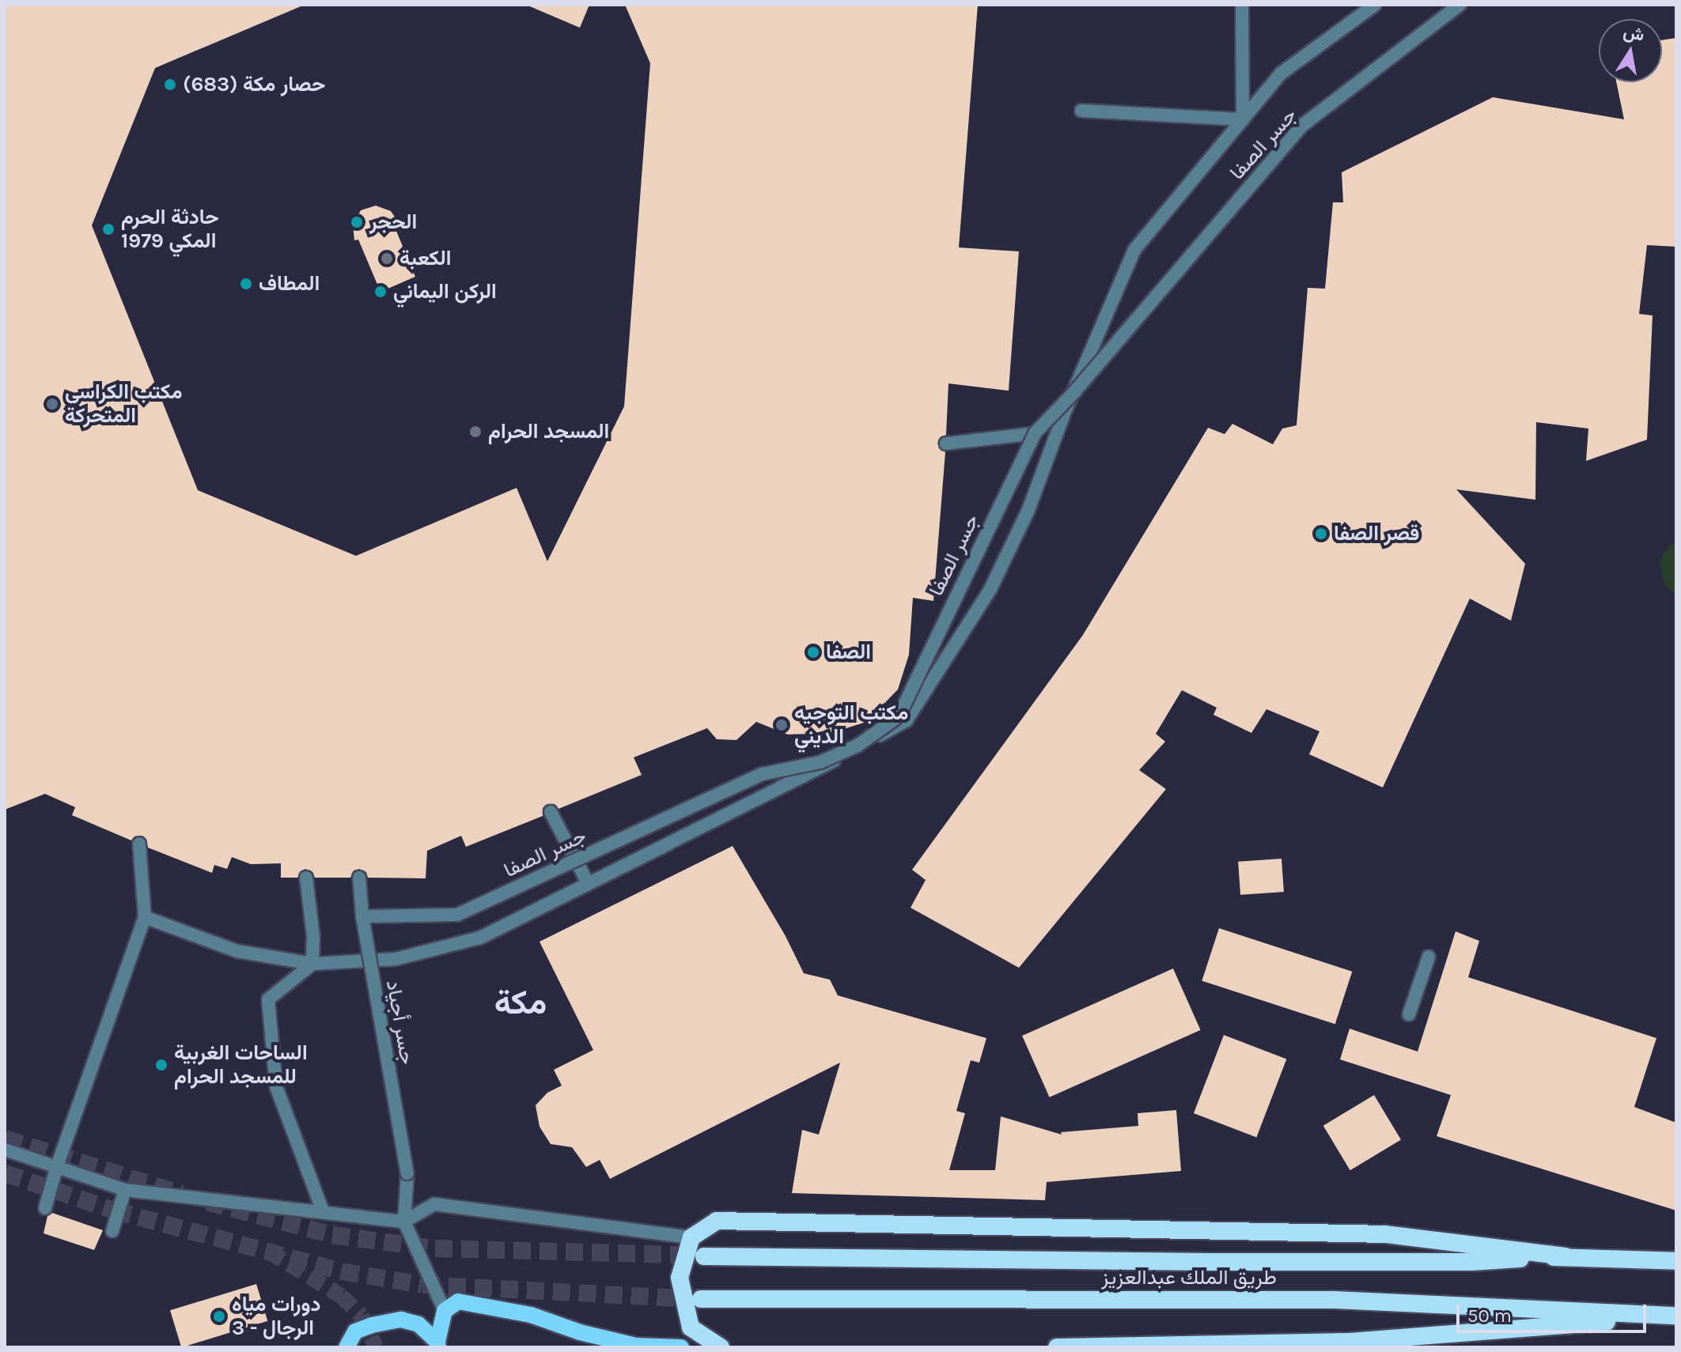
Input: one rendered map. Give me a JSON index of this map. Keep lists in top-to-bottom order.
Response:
{
  "streets": {
    "highway": ["طريق الملك عبدالعزيز"],
    "street": ["جسر الصفا", "جسر أجياد"]
  },
  "crossings": [
    ["جسر الصفا", "جسر أجياد"]
  ],
  "districts": ["مكة"],
  "places": [
    "حصار مكة (683)",
    "الحجر",
    "حادثة الحرم المكي 1979",
    "الكعبة",
    "المطاف",
    "الركن اليماني",
    "مكتب الكراسي المتحركة",
    "المسجد الحرام",
    "قصر الصفا",
    "الصفا",
    "مكتب التوجيه الديني",
    "الساحات الغربية للمسجد الحرام",
    "دورات مياه الرجال - 3"
  ],
  "scale_bar": "50 m",
  "north": "top"
}
